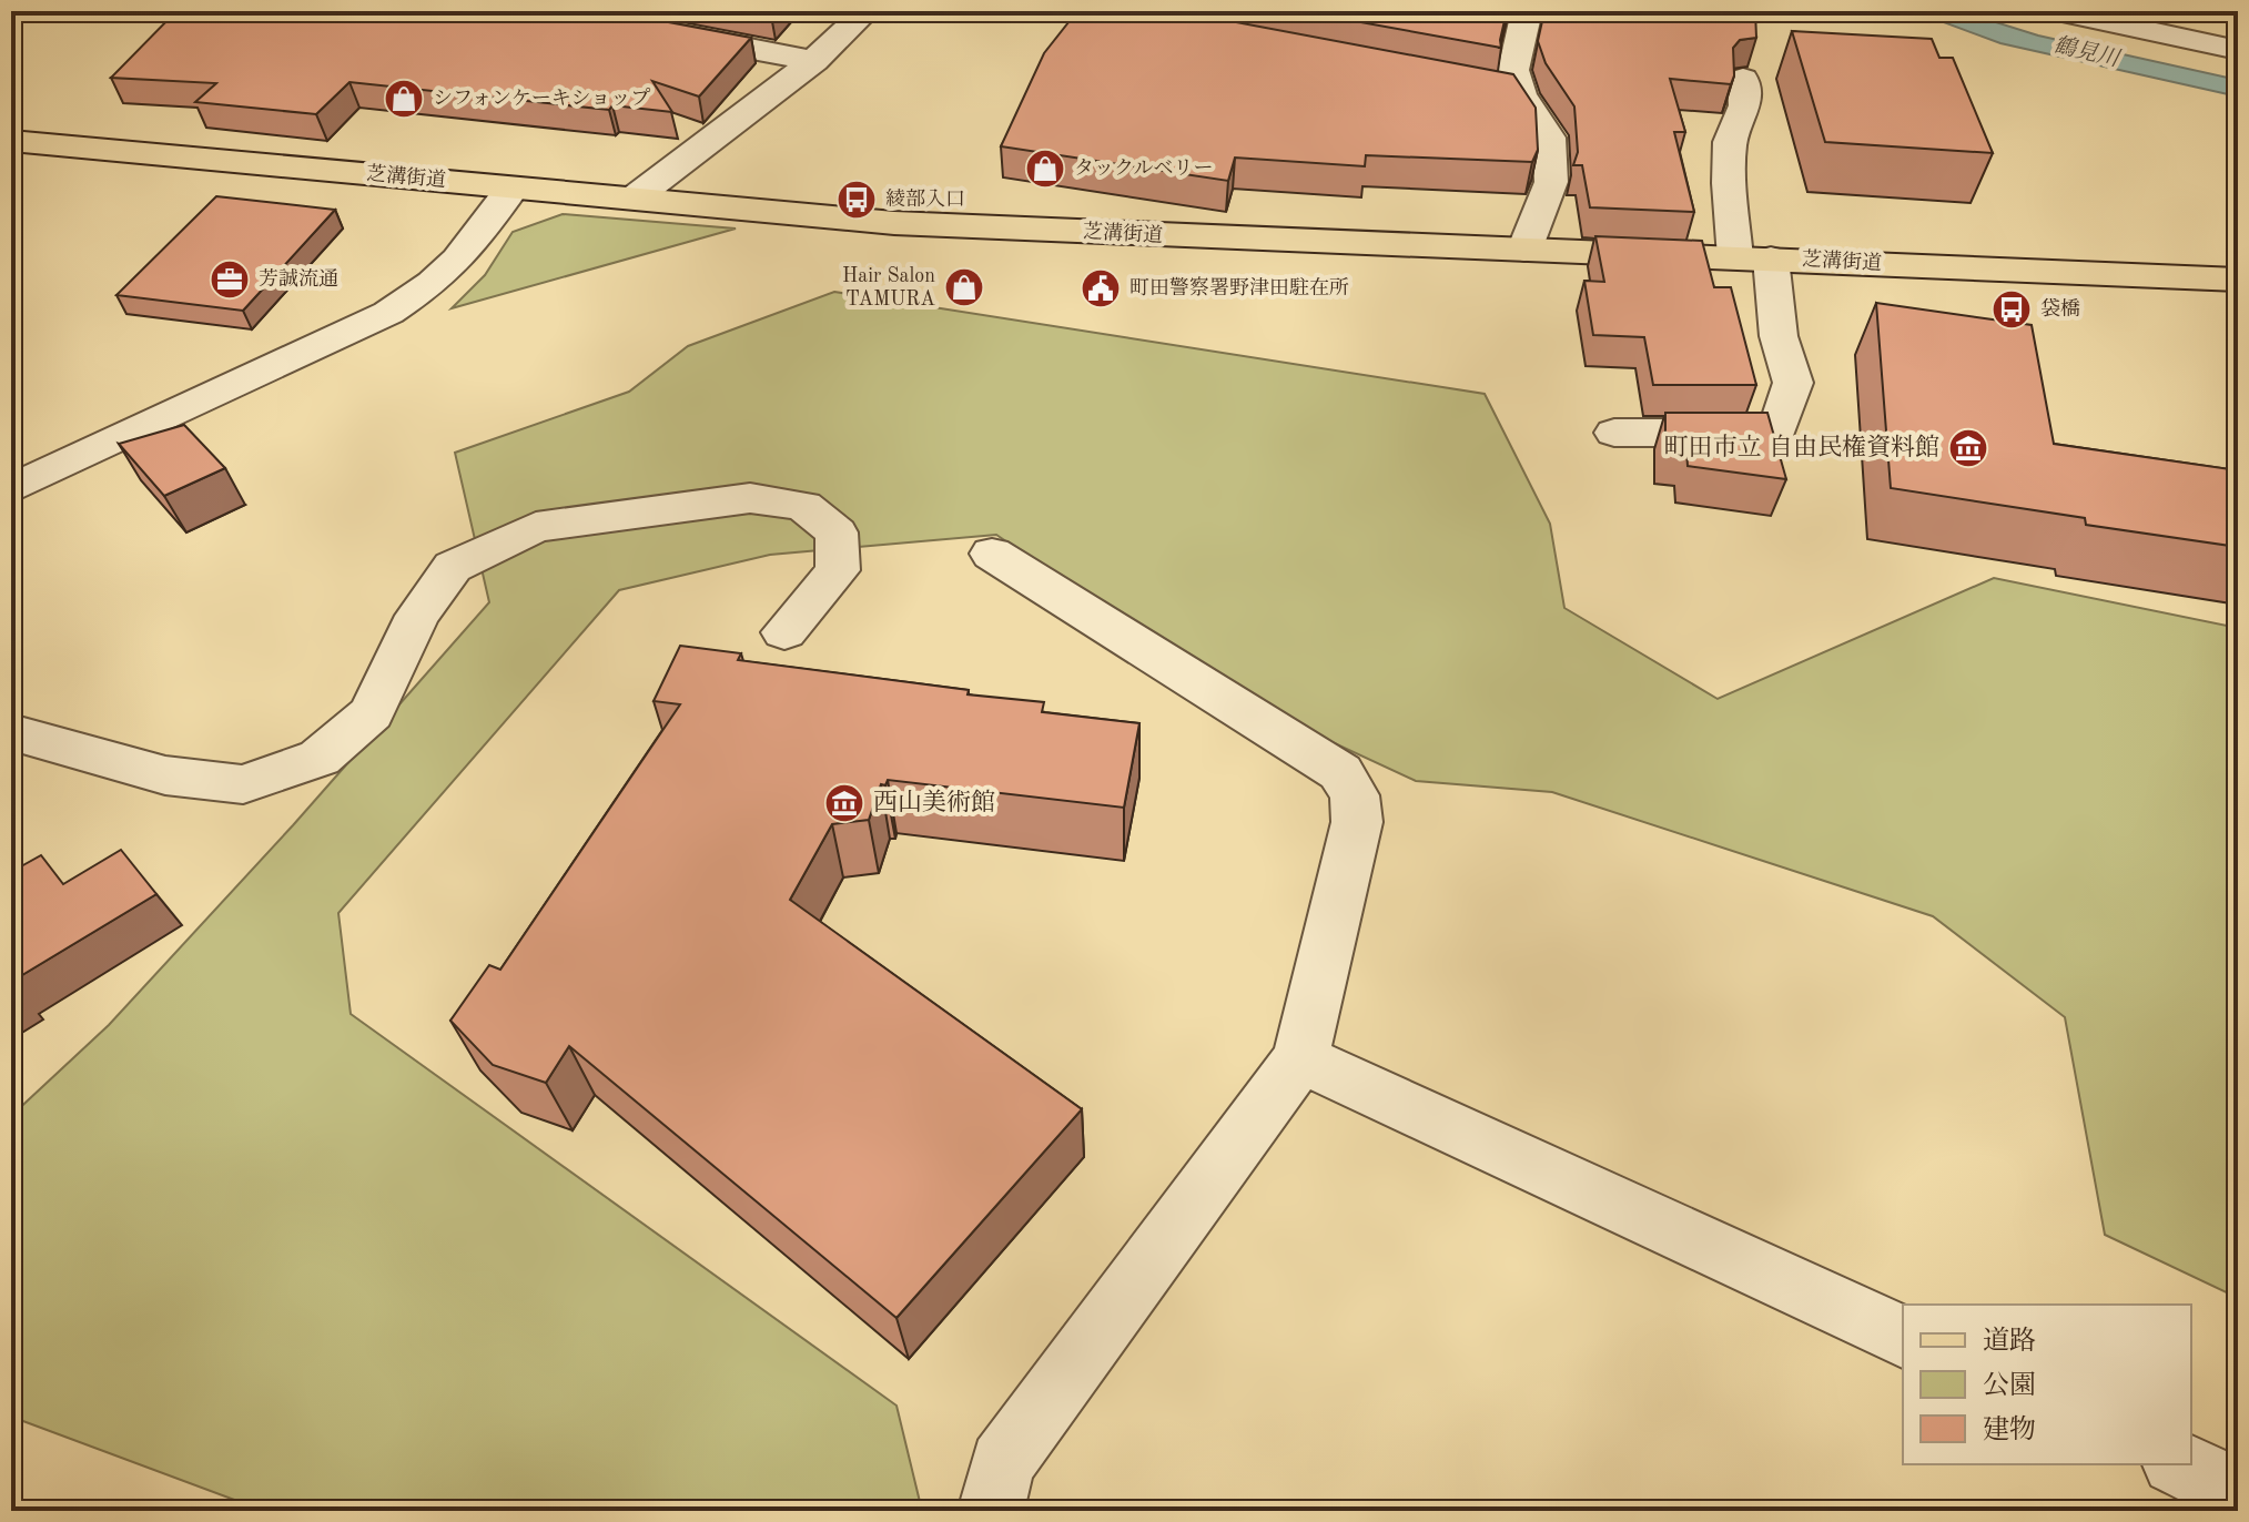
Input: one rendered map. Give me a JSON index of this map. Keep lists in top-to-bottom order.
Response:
{
  "streets": {
    "main road": ["芝溝街道"]
  },
  "water": ["鶴見川"],
  "places": {
    "shop": ["シフォンケーキショップ", "タックルベリー", "Hair Salon TAMURA"],
    "bus stop": ["綾部入口", "袋橋"],
    "office": ["芳誠流通"],
    "public building": ["町田警察署野津田駐在所"],
    "museum": ["町田市立 自由民権資料館", "西山美術館"]
  },
  "legend": ["道路", "公園", "建物"]
}
